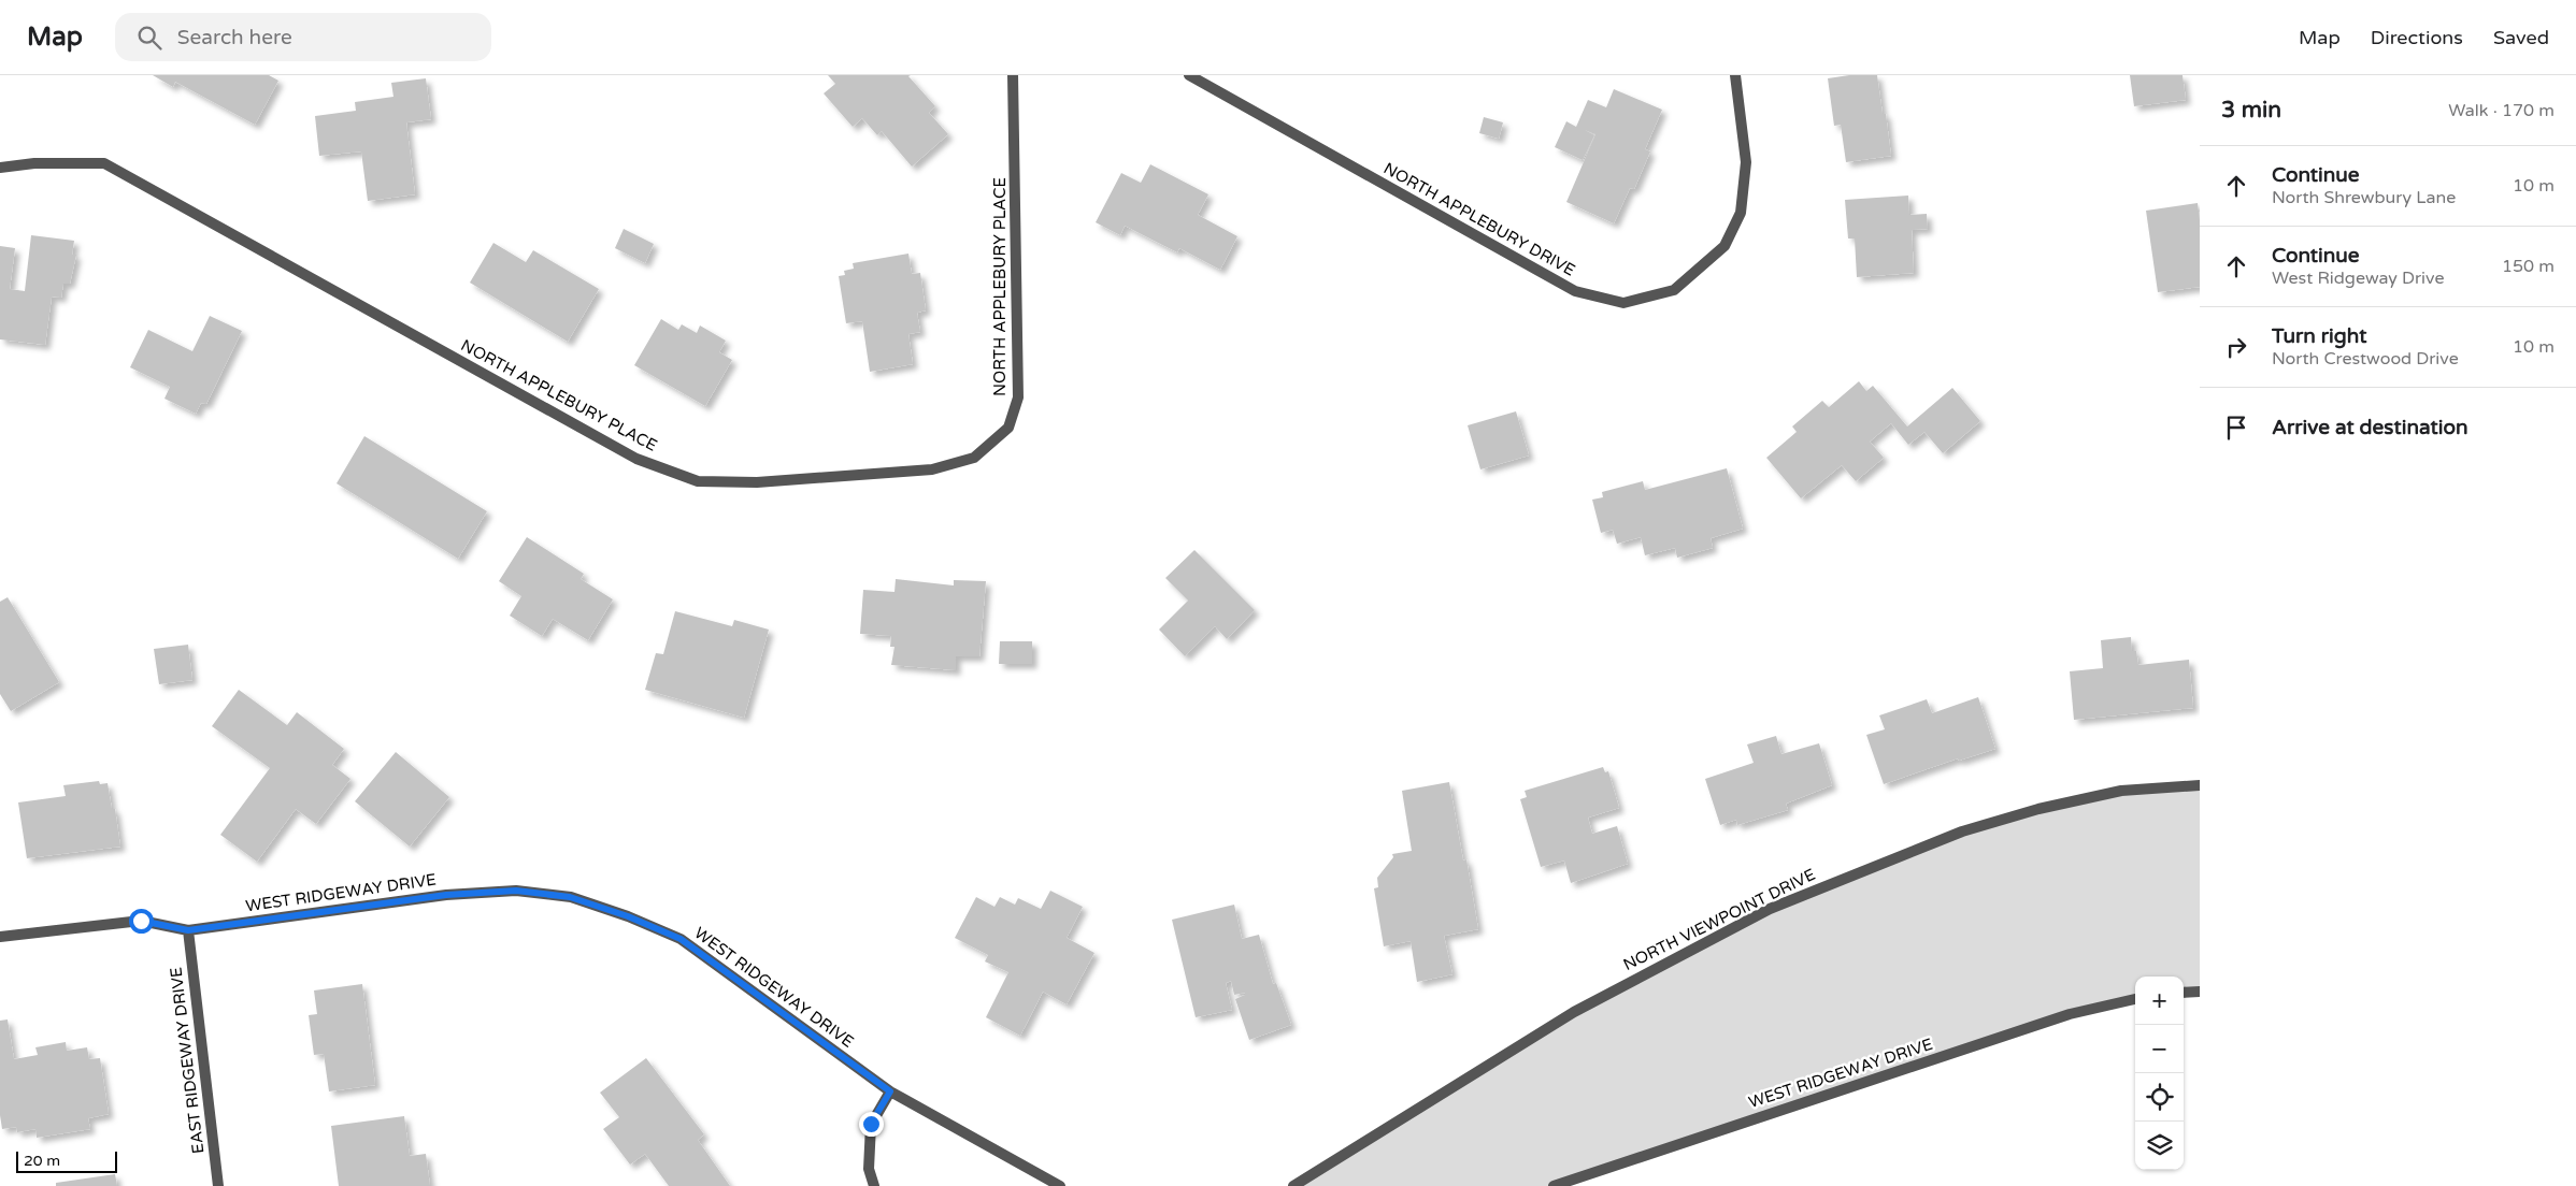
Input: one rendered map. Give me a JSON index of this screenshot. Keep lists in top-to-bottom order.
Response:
{
  "streets": {
    "street": [
      "NORTH APPLEBURY DRIVE",
      "NORTH APPLEBURY PLACE",
      "WEST RIDGEWAY DRIVE",
      "NORTH VIEWPOINT DRIVE",
      "EAST RIDGEWAY DRIVE"
    ]
  },
  "crossings": [
    ["WEST RIDGEWAY DRIVE", "EAST RIDGEWAY DRIVE"]
  ],
  "scale_bar": "20 m",
  "page": {
    "header": "Map",
    "search": "Search here",
    "nav": ["Map", "Directions", "Saved"],
    "heading": ["3 min", "Walk · 170 m"],
    "list": [
      ["Continue", "North Shrewbury Lane", "10 m"],
      ["Continue", "West Ridgeway Drive", "150 m"],
      ["Turn right", "North Crestwood Drive", "10 m"],
      "Arrive at destination"
    ],
    "map_buttons": ["+", "−"],
    "scale": "20 m"
  }
}
